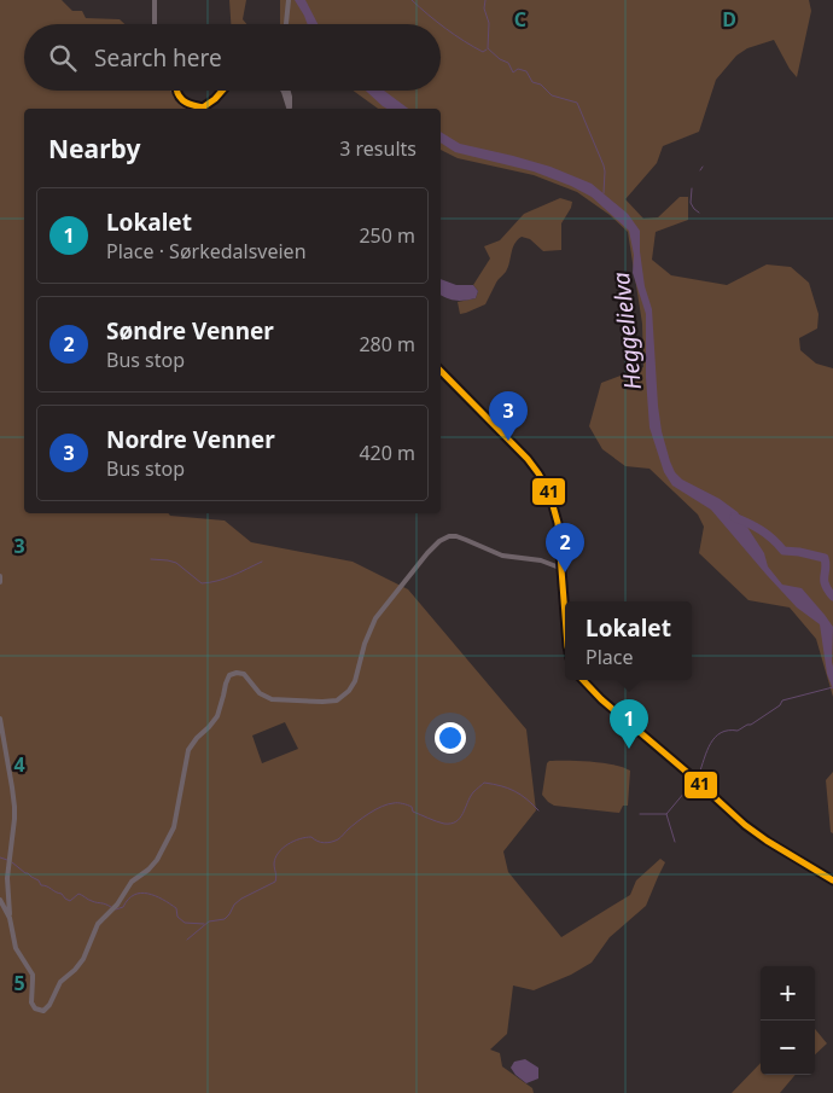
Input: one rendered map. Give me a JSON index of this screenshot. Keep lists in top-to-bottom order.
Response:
{
  "water": ["Heggelielva"],
  "lines": ["transit line 41"],
  "page": {
    "search": "Search here",
    "heading": ["Nearby", "3 results"],
    "list": [
      {
        "mark": "1",
        "name": "Lokalet",
        "note": "Place · Sørkedalsveien",
        "value": "250 m"
      },
      {
        "mark": "2",
        "name": "Søndre Venner",
        "note": "Bus stop",
        "value": "280 m"
      },
      {
        "mark": "3",
        "name": "Nordre Venner",
        "note": "Bus stop",
        "value": "420 m"
      }
    ],
    "pins": ["3", "2", "1"],
    "popup": ["Lokalet", "Place"],
    "map_buttons": ["+", "−"]
  },
  "grid": {
    "columns": ["C", "D"],
    "rows": ["3", "4", "5"]
  }
}
